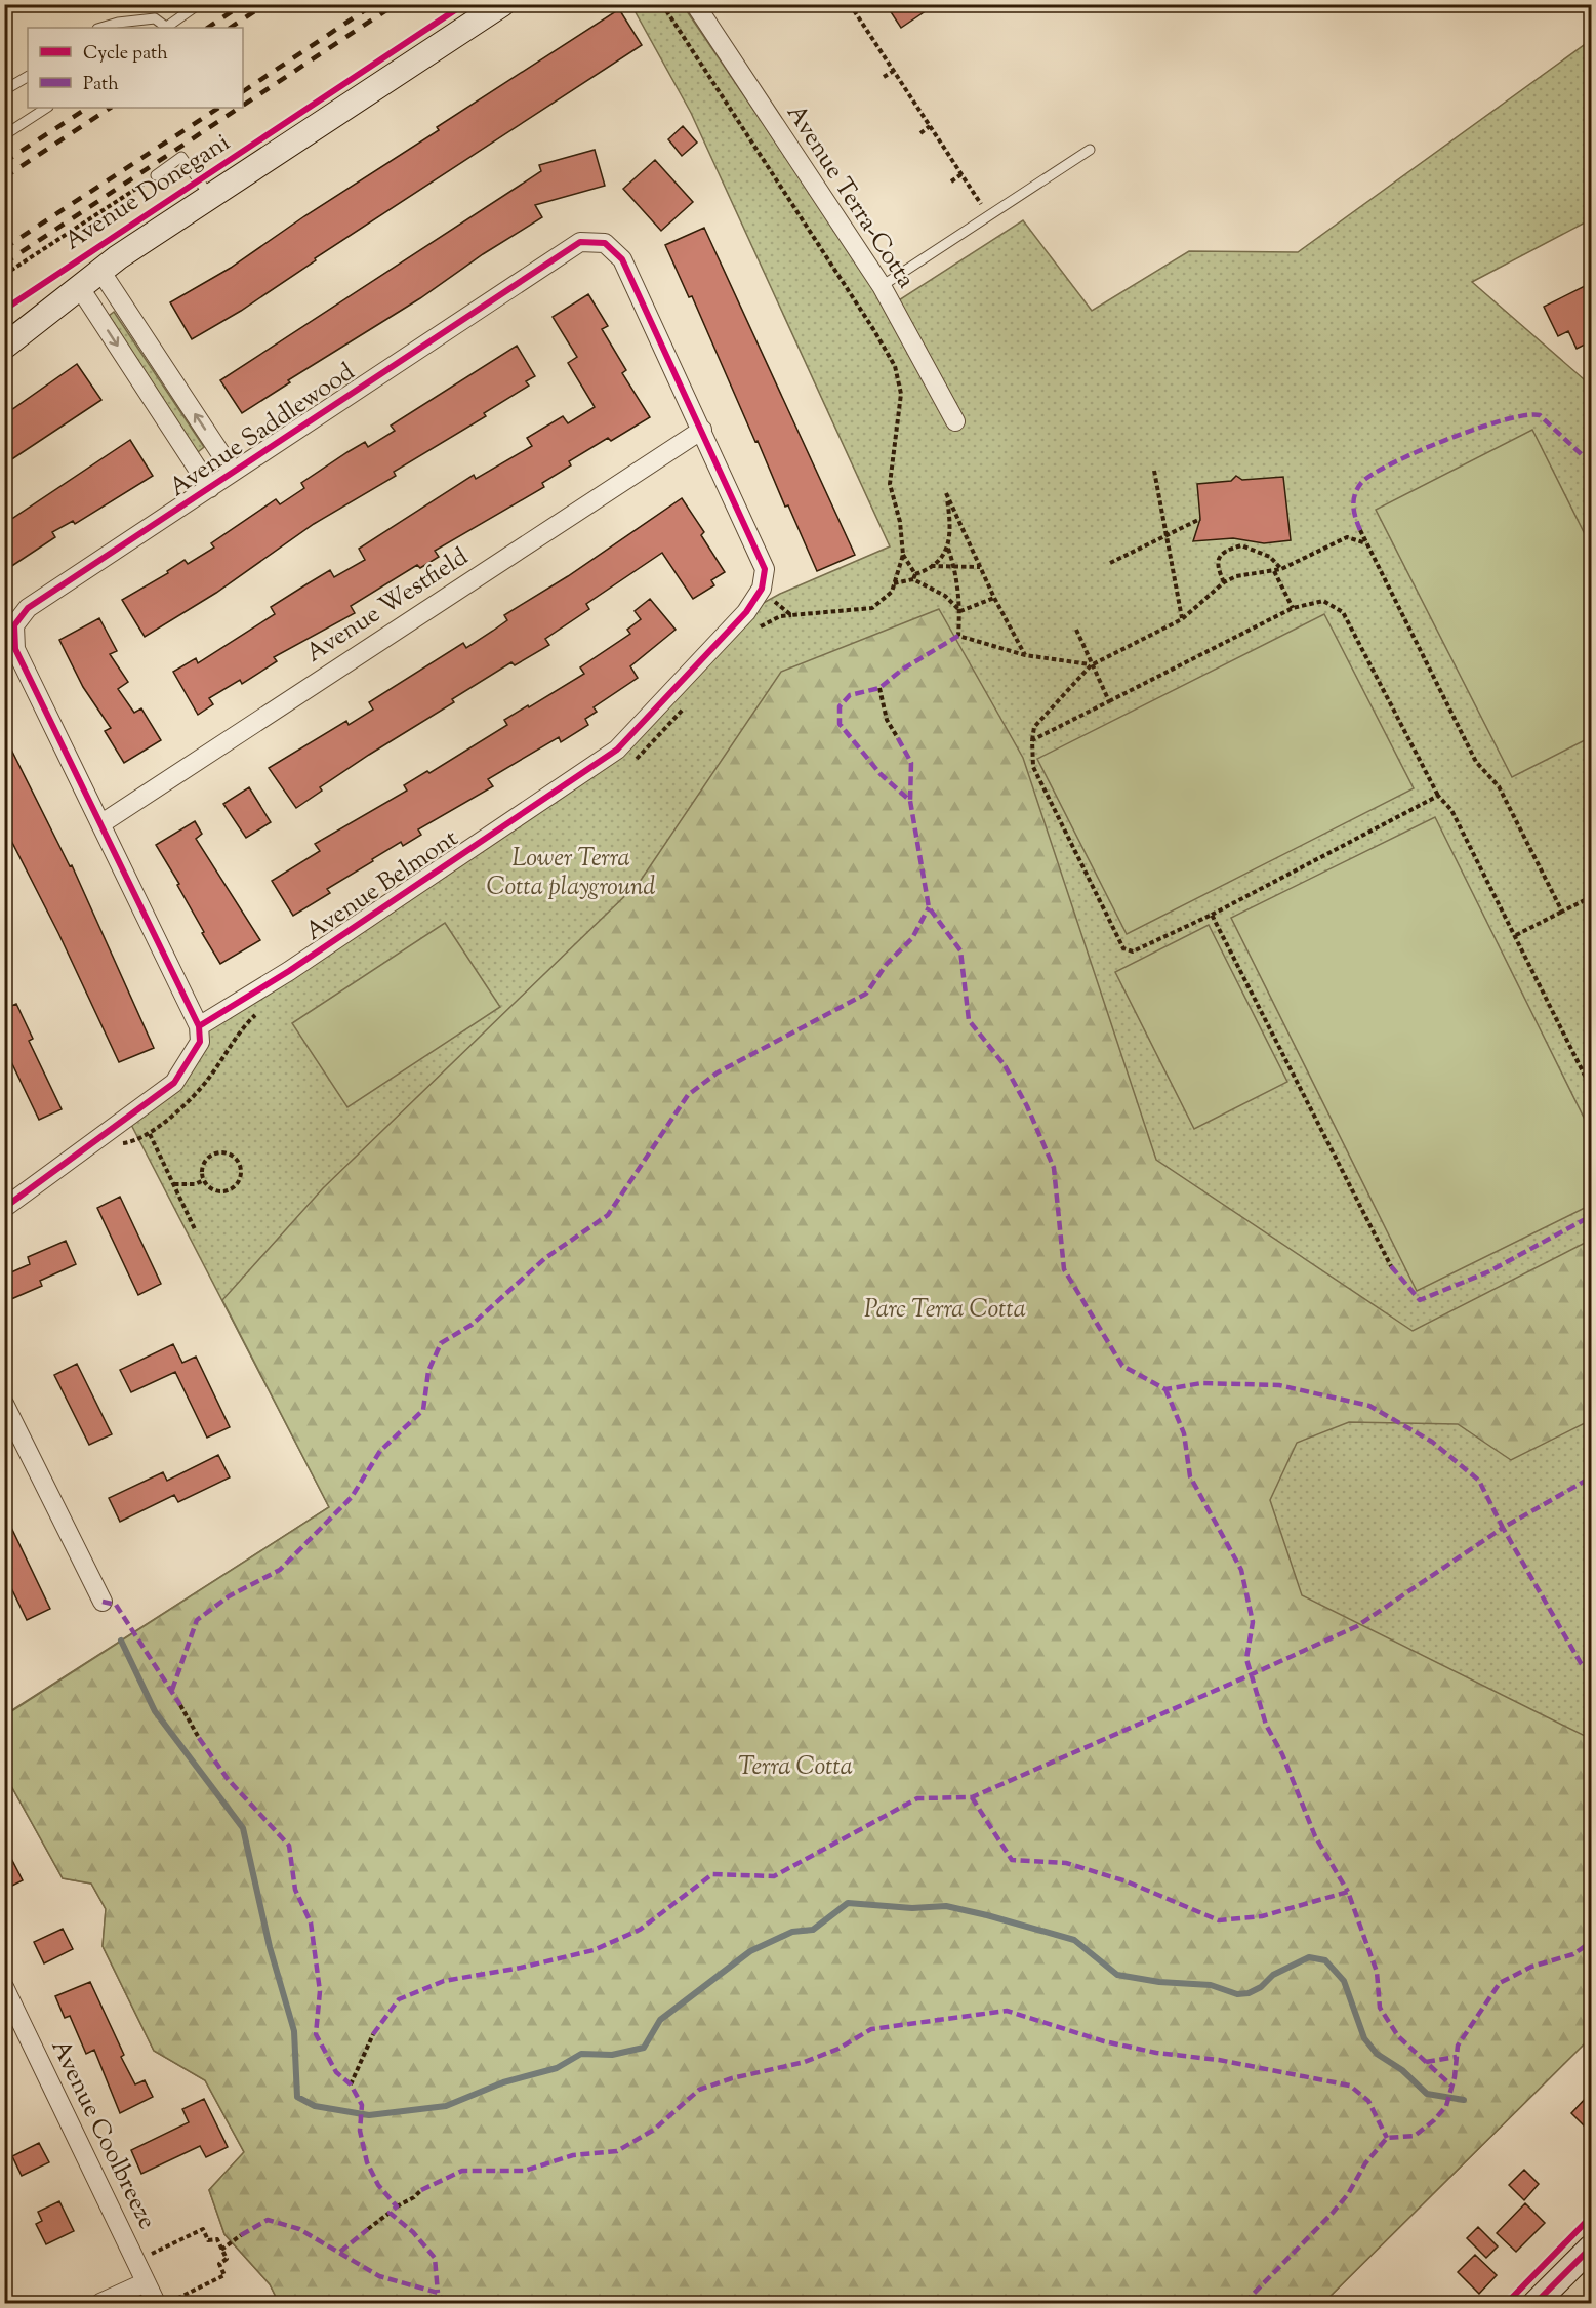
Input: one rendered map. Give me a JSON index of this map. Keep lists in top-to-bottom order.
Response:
{
  "streets": {
    "street": [
      "Avenue Donegani",
      "Avenue Terra-Cotta",
      "Avenue Saddlewood",
      "Avenue Westfield",
      "Avenue Belmont",
      "Avenue Coolbreeze"
    ]
  },
  "crossings": [
    ["Avenue Saddlewood", "Avenue Westfield"],
    ["Avenue Saddlewood", "Avenue Belmont"]
  ],
  "parks": ["Lower Terra Cotta playground", "Parc Terra Cotta", "Terra Cotta"],
  "legend": ["Cycle path", "Path"]
}
